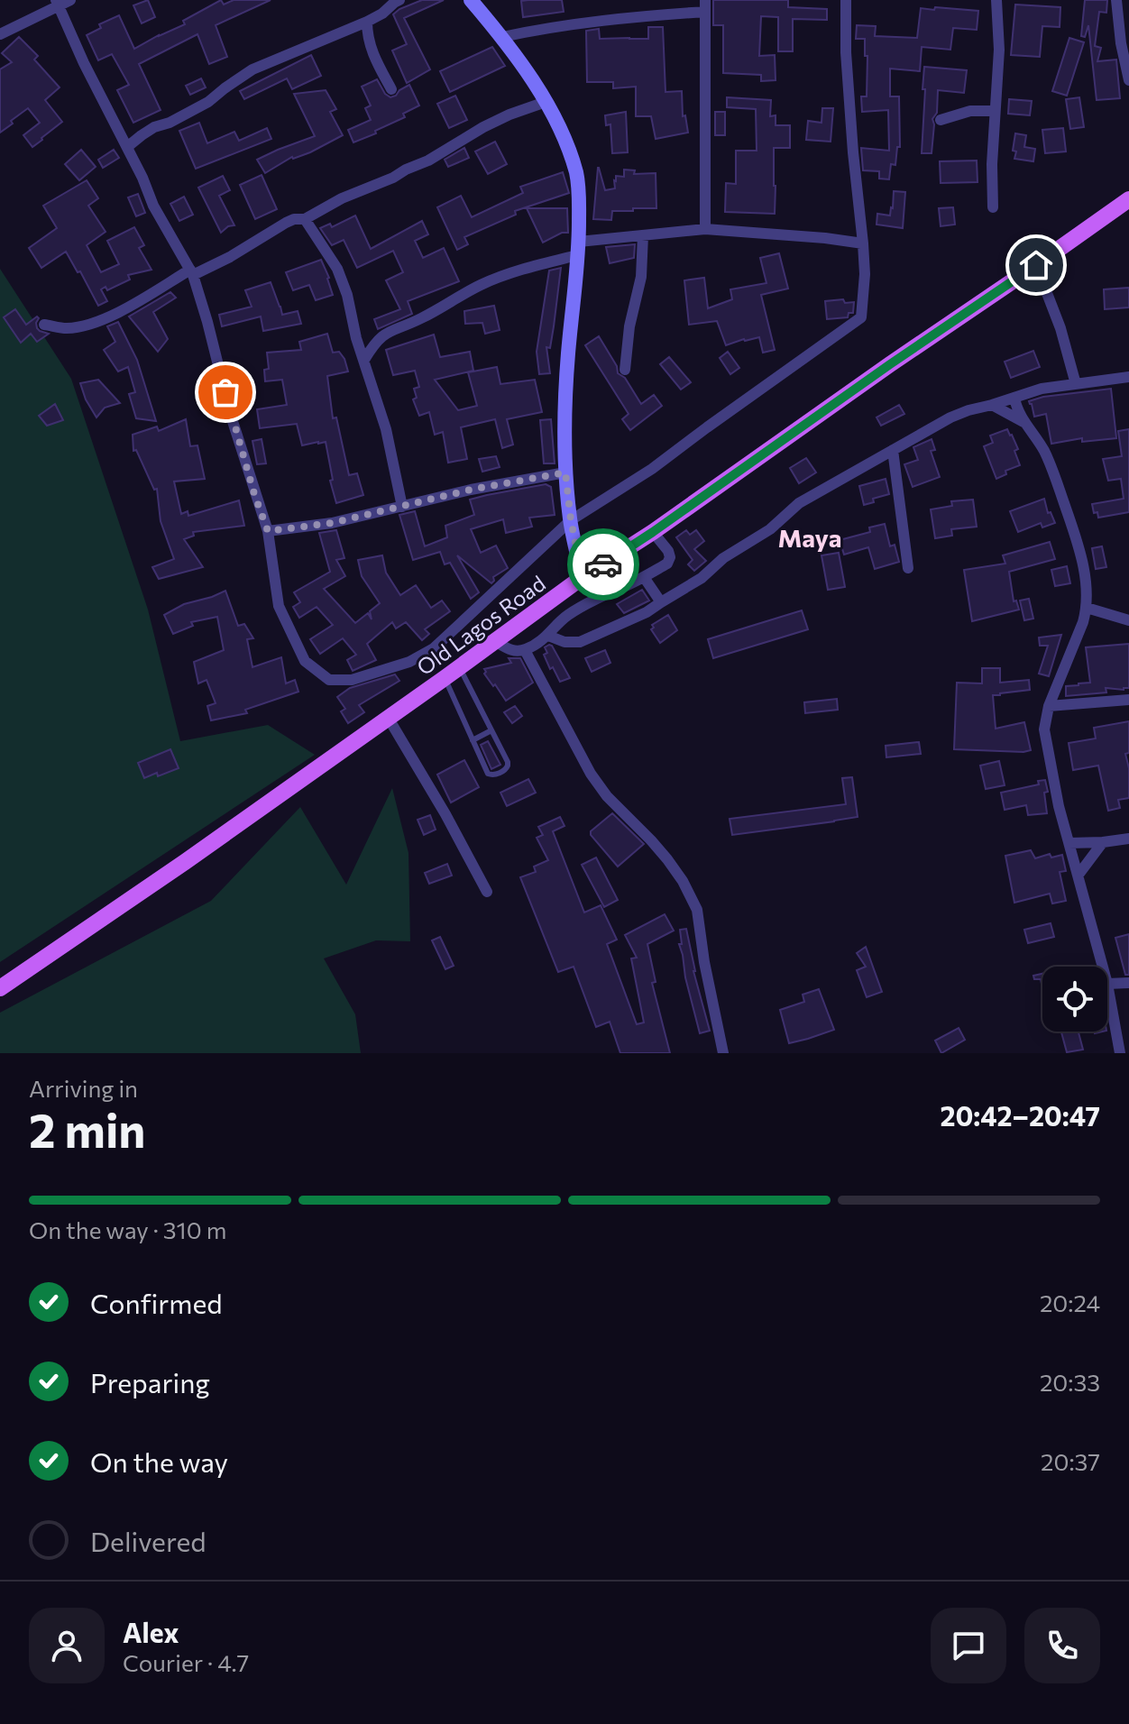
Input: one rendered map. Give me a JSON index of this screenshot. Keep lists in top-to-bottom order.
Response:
{
  "streets": {
    "main road": ["Old Lagos Road"]
  },
  "districts": ["Maya"],
  "page": {
    "heading": ["2 min", "Arriving in", "20:42–20:47"],
    "panel": ["Alex", "Courier · 4.7"],
    "bar": "On the way · 310 m",
    "list": [
      ["Confirmed", "20:24"],
      ["Preparing", "20:33"],
      ["On the way", "20:37"],
      "Delivered"
    ]
  }
}
